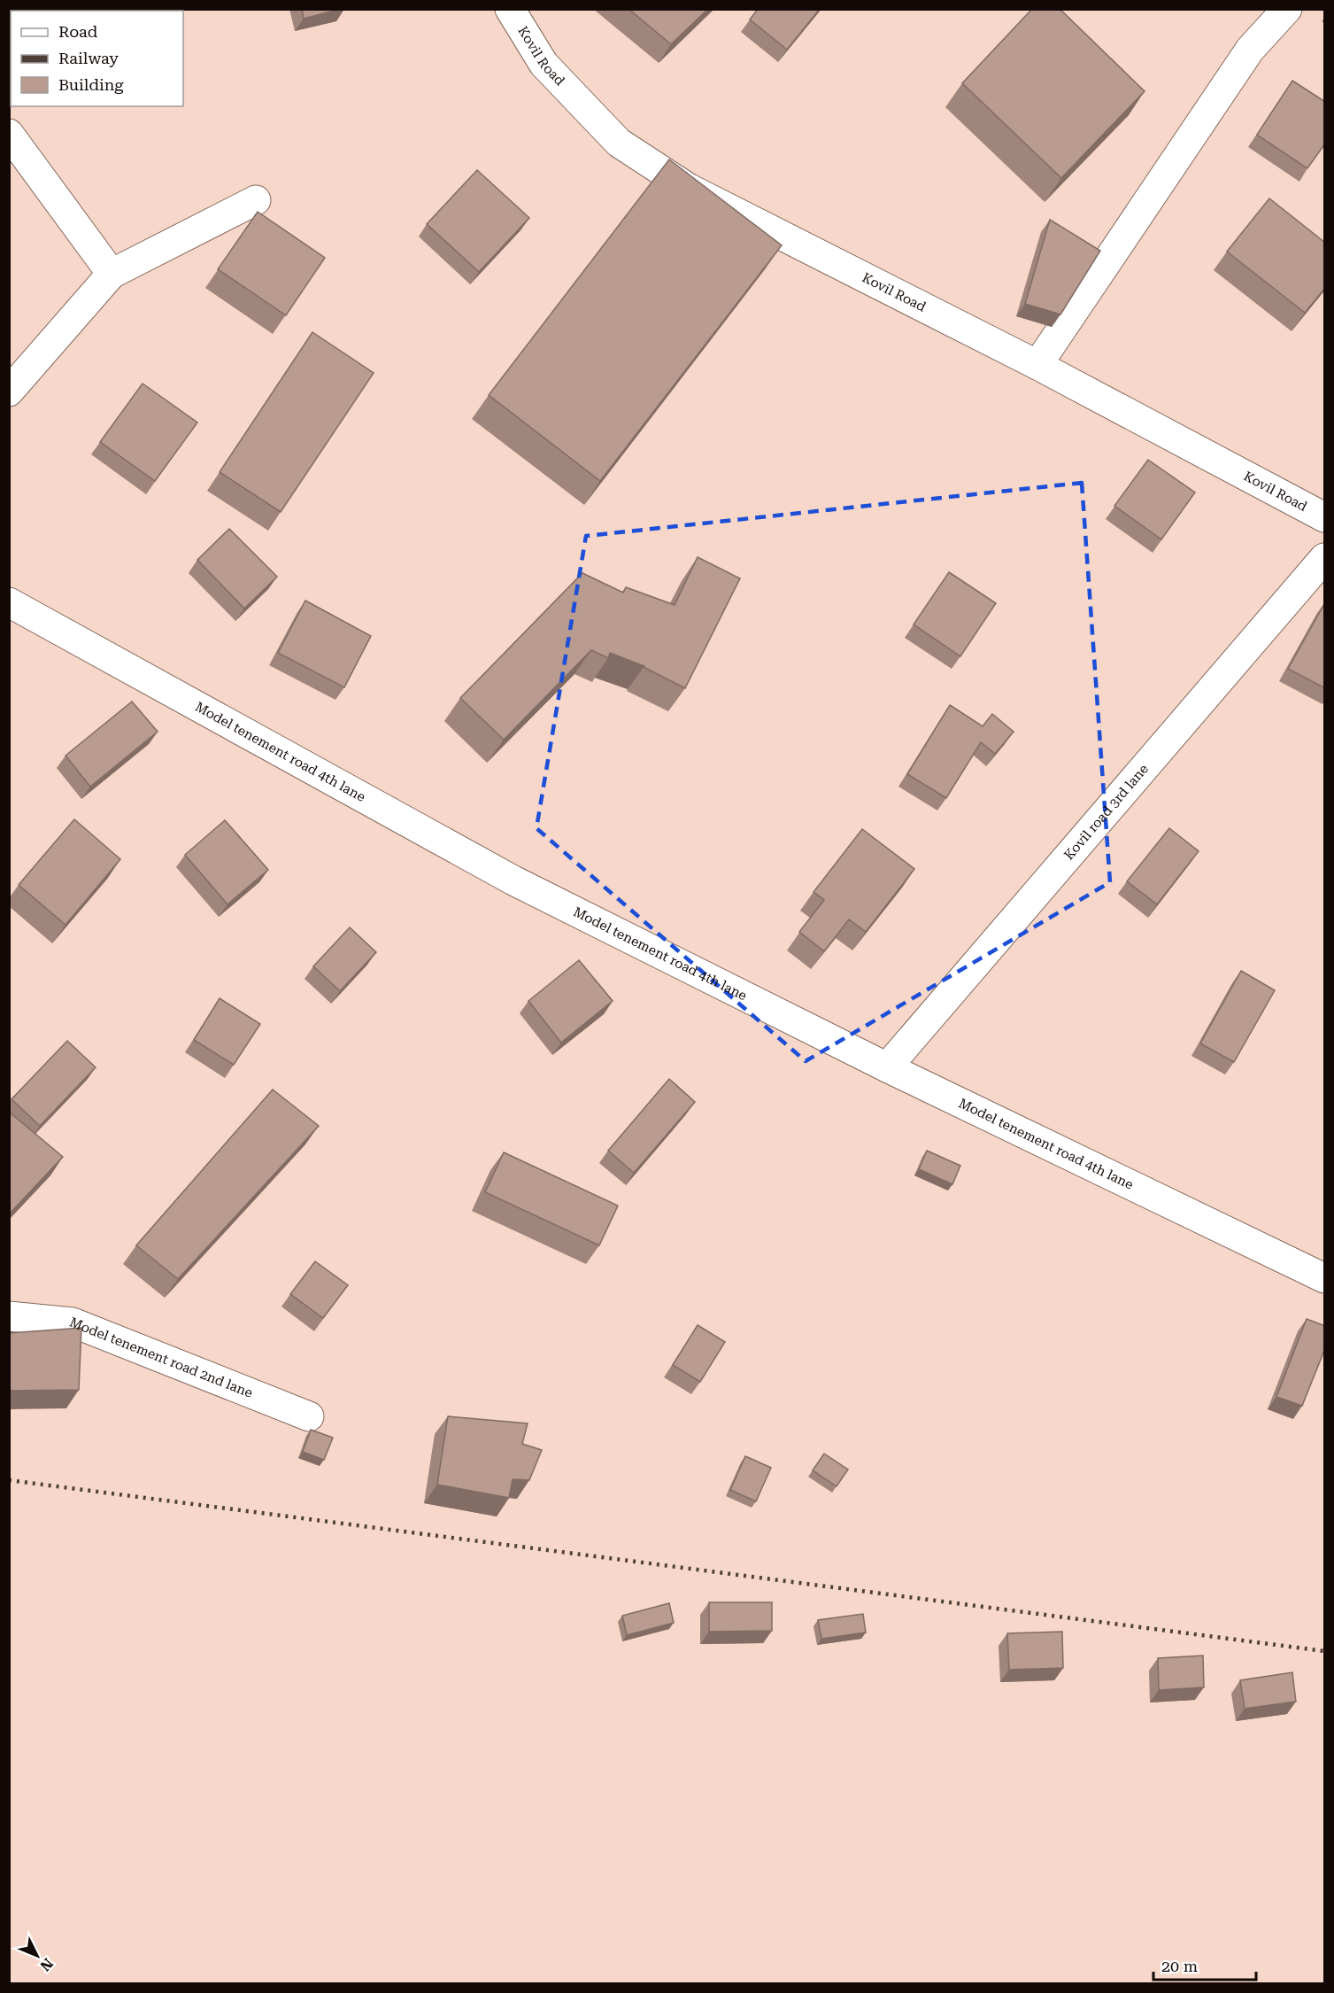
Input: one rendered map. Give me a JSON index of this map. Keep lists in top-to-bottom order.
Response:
{
  "streets": {
    "street": [
      "Kovil Road",
      "Model tenement road 4th lane",
      "Kovil road 3rd lane",
      "Model tenement road 2nd lane"
    ]
  },
  "crossings": [
    ["Model tenement road 4th lane", "Kovil road 3rd lane"]
  ],
  "legend": ["Road", "Railway", "Building"],
  "scale_bar": "20 m",
  "north": "bottom right"
}
